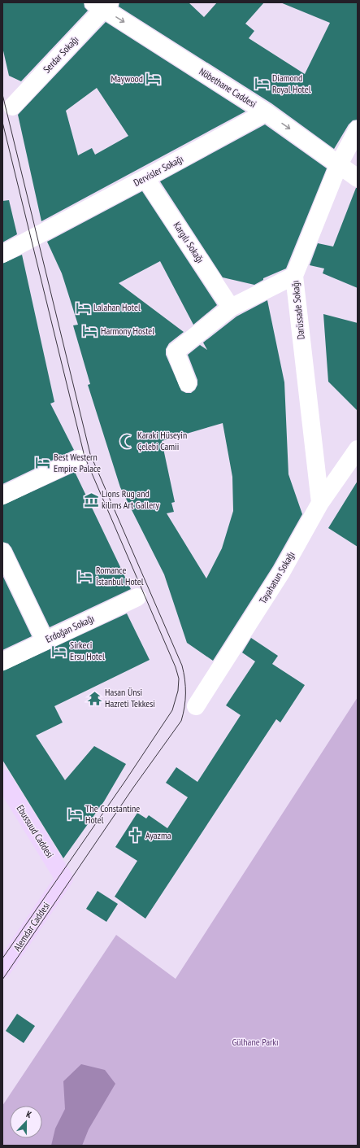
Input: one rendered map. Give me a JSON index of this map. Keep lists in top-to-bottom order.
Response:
{
  "streets": {
    "main road": ["Ebussuud Caddesi", "Alemdar Caddesi"],
    "street": [
      "Serdar Sokağı",
      "Nöbethane Caddesi",
      "Dervisler Sokağı",
      "Kargılı Sokağı",
      "Darüssade Sokağı",
      "Tayahatun Sokağı",
      "Erdoğan Sokağı"
    ]
  },
  "crossings": [
    ["Serdar Sokağı", "Nöbethane Caddesi"],
    ["Nöbethane Caddesi", "Dervisler Sokağı"],
    ["Nöbethane Caddesi", "Darüssade Sokağı"],
    ["Dervisler Sokağı", "Kargılı Sokağı"],
    ["Darüssade Sokağı", "Tayahatun Sokağı"],
    ["Ebussuud Caddesi", "Alemdar Caddesi"]
  ],
  "one_way": ["Nöbethane Caddesi"],
  "parks": ["Gülhane Parkı"],
  "places": {
    "hotel": [
      "Maywood",
      "Diamond Royal Hotel",
      "Lalahan Hotel",
      "Harmony Hostel",
      "Best Western Empire Palace",
      "Romance İstanbul Hotel",
      "Sirkeci Ersu Hotel",
      "The Constantine Hotel"
    ],
    "mosque": ["Karaki Hüseyin Çelebi Camii"],
    "museum": ["Lions Rug and kilims Art Gallery"],
    "temple": ["Hasan Ünsi Hazreti Tekkesi"],
    "church": ["Ayazma"]
  },
  "north": "top"
}
